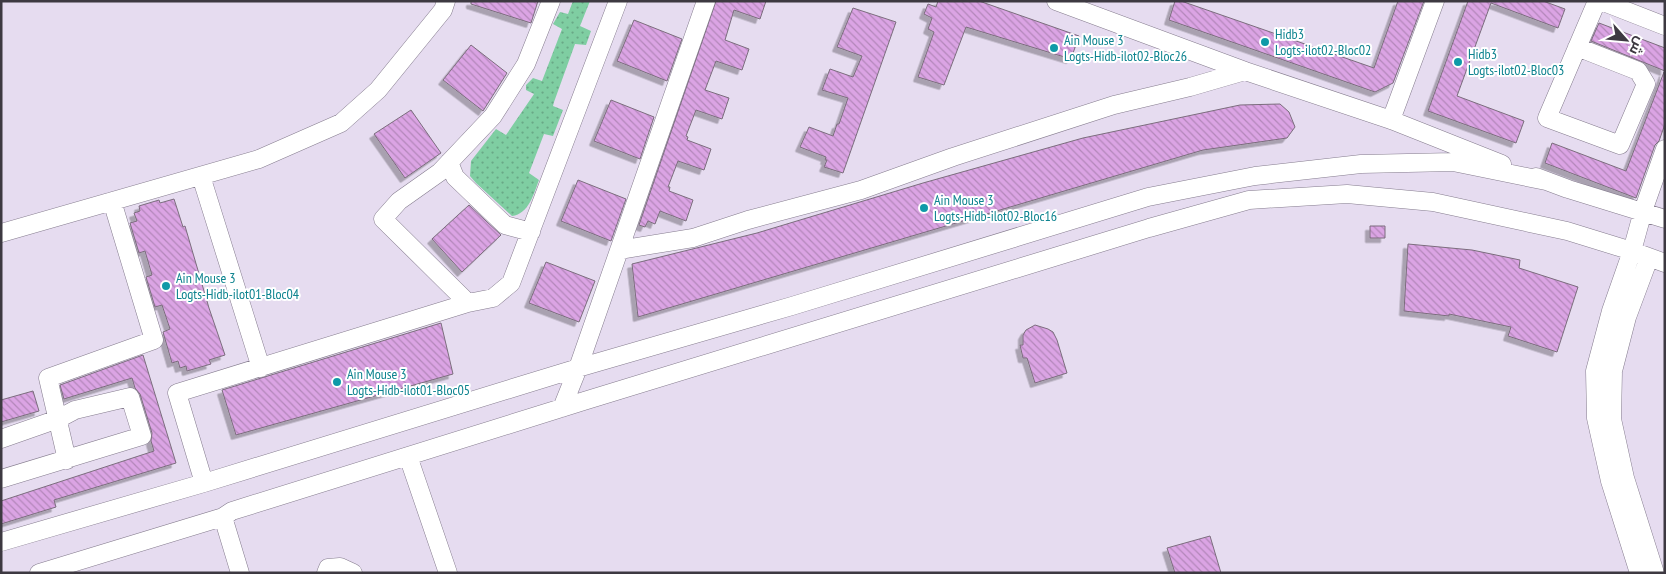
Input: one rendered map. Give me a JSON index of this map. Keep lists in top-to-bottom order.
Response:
{
  "places": [
    "Hidb3 Logts-ilot02-Bloc02",
    "Ain Mouse 3 Logts-Hidb-ilot02-Bloc26",
    "Hidb3 Logts-ilot02-Bloc03",
    "Ain Mouse 3 Logts-Hidb-ilot02-Bloc16",
    "Ain Mouse 3 Logts-Hidb-ilot01-Bloc04",
    "Ain Mouse 3 Logts-Hidb-ilot01-Bloc05"
  ],
  "north": "bottom right"
}
